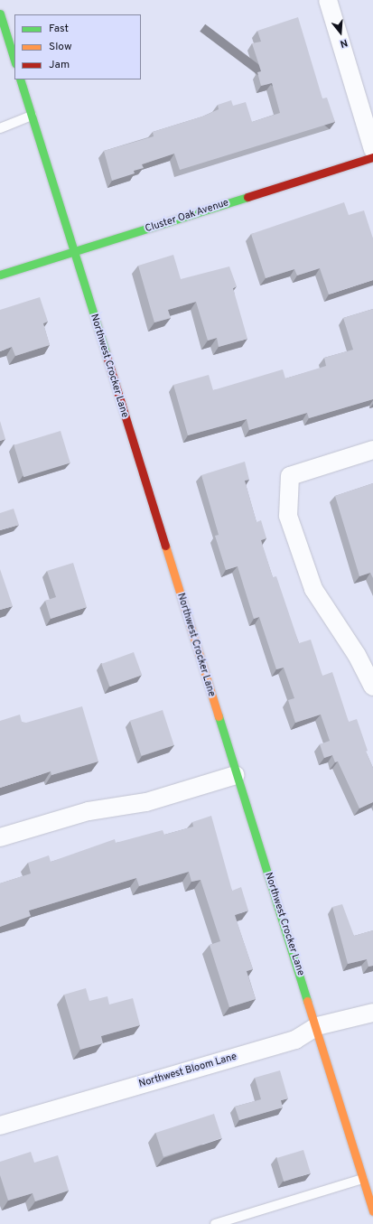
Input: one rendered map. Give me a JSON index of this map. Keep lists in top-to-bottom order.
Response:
{
  "streets": {
    "street": ["Cluster Oak Avenue", "Northwest Crocker Lane", "Northwest Bloom Lane"]
  },
  "crossings": [
    ["Cluster Oak Avenue", "Northwest Crocker Lane"],
    ["Northwest Crocker Lane", "Northwest Bloom Lane"]
  ],
  "legend": ["Fast", "Slow", "Jam"],
  "north": "bottom"
}
